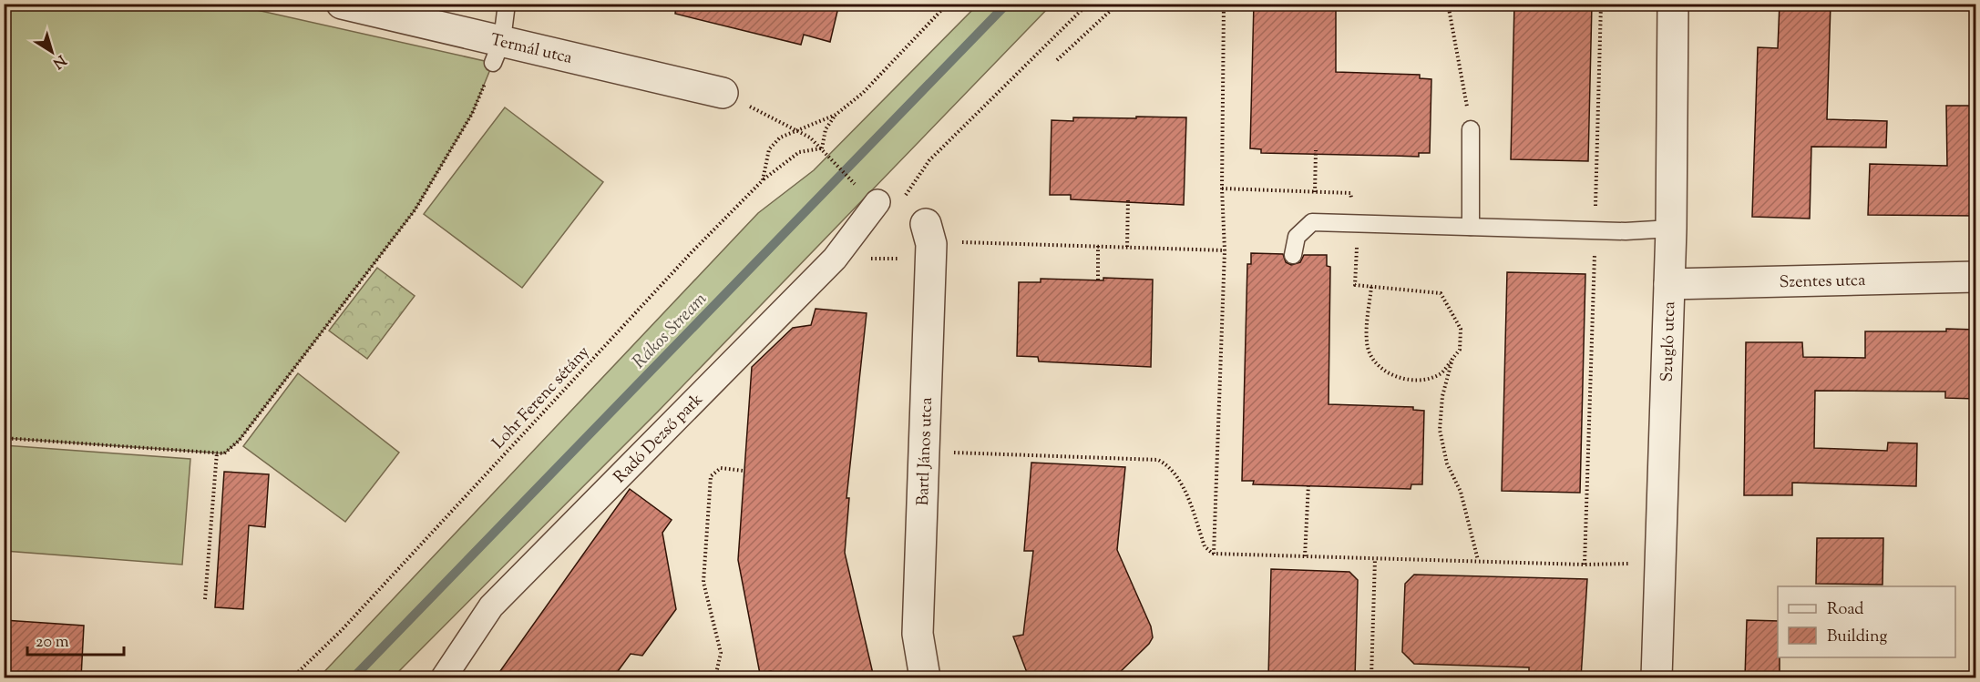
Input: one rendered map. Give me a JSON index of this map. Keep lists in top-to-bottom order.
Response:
{
  "streets": {
    "street": [
      "Termál utca",
      "Szentes utca",
      "Szugló utca",
      "Radó Dezső park",
      "Bartl János utca"
    ],
    "path": ["Lohr Ferenc sétány"]
  },
  "crossings": [
    ["Szentes utca", "Szugló utca"]
  ],
  "water": ["Rákos Stream"],
  "legend": ["Road", "Building"],
  "scale_bar": "20 m",
  "north": "bottom right"
}
